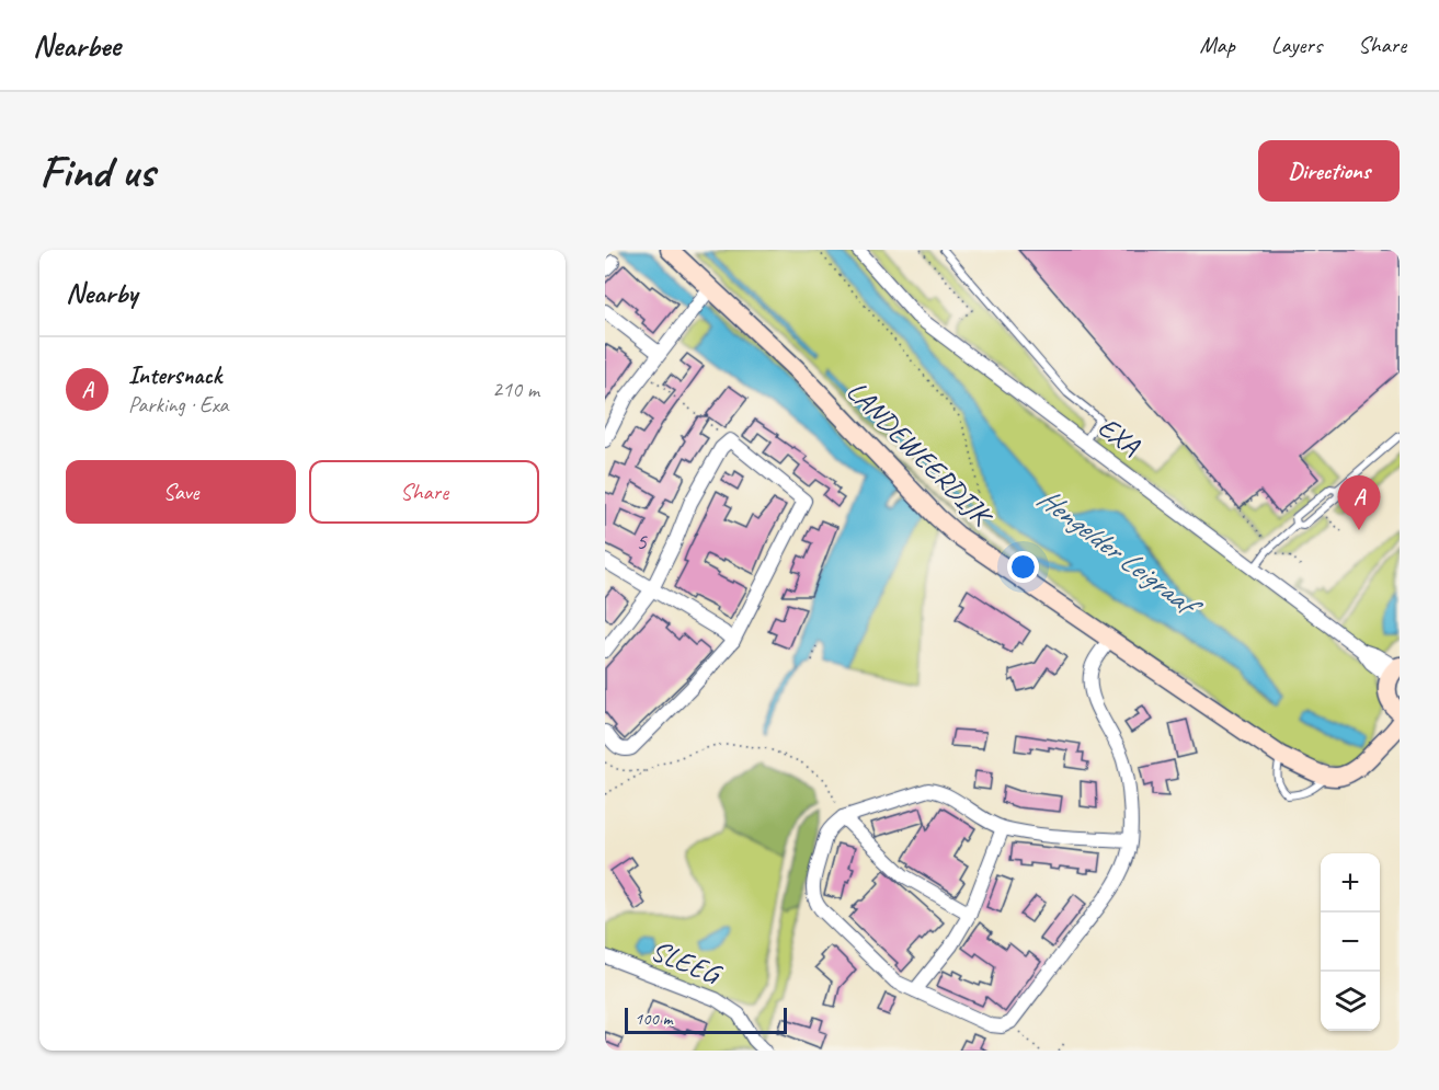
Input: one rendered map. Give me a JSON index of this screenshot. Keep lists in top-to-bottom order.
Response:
{
  "streets": {
    "street": ["EXA", "LANDEWEERDIJK", "SLEEG"]
  },
  "water": ["Hengelder Leigraaf"],
  "house_numbers": ["5"],
  "scale_bar": "100 m",
  "page": {
    "header": "Nearbee",
    "nav": ["Map", "Layers", "Share"],
    "buttons": [
      "Directions",
      ["Save", "Share"]
    ],
    "title": "Find us",
    "heading": "Nearby",
    "list": [
      {
        "mark": "A",
        "name": "Intersnack",
        "note": "Parking · Exa",
        "value": "210 m"
      }
    ],
    "pins": "A",
    "map_buttons": ["+", "−"],
    "scale": "100 m"
  }
}
